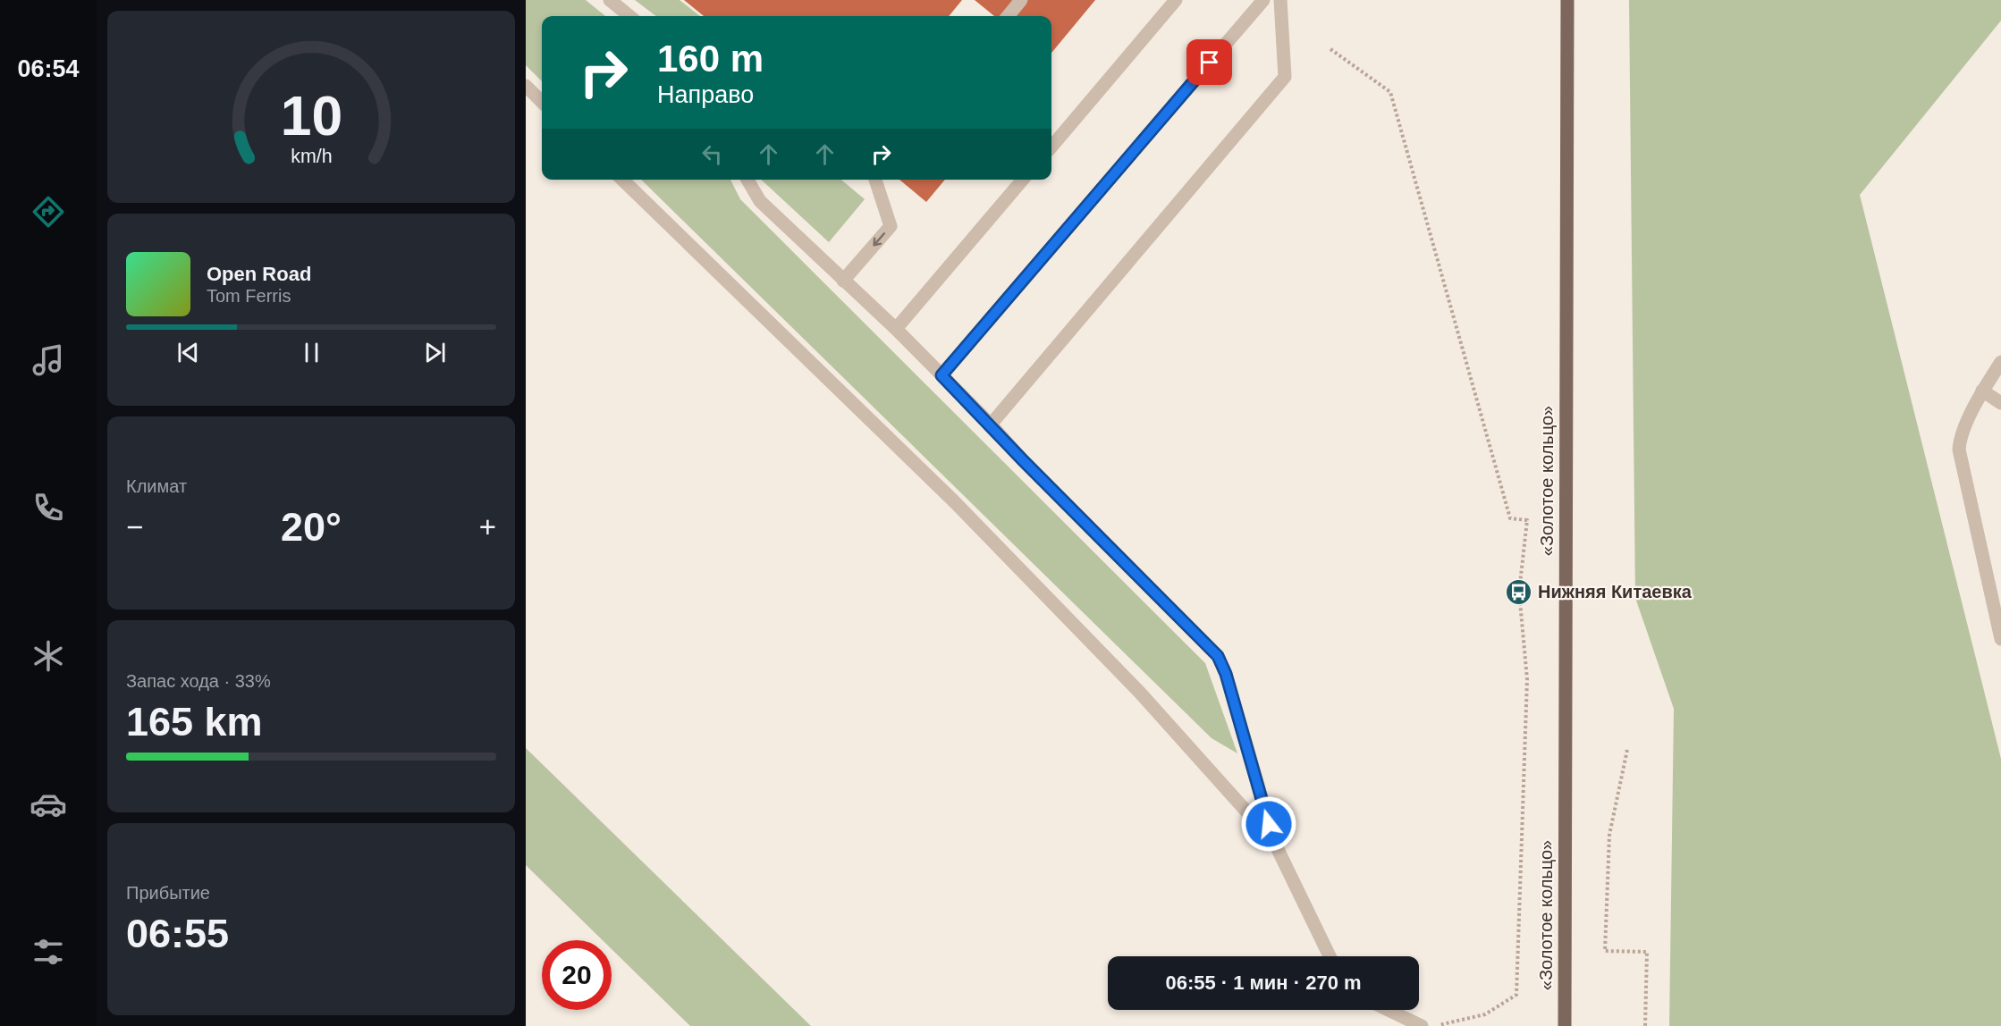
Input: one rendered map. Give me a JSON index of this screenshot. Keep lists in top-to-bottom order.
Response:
{
  "streets": {
    "main road": ["«Золотое кольцо»"]
  },
  "places": {
    "bus stop": ["Нижняя Китаевка"]
  },
  "page": {
    "tabs": "06:54",
    "turn": ["160 m", "Направо"],
    "song": ["Open Road", "Tom Ferris"],
    "tile": [
      "Климат",
      ["Запас хода · 33%", "165 km"],
      ["Прибытие", "06:55"]
    ],
    "heat": ["−", "20°", "+"],
    "limit": "20",
    "trip": "06:55 · 1 мин · 270 m",
    "gauge": ["10", "km/h"]
  }
}
